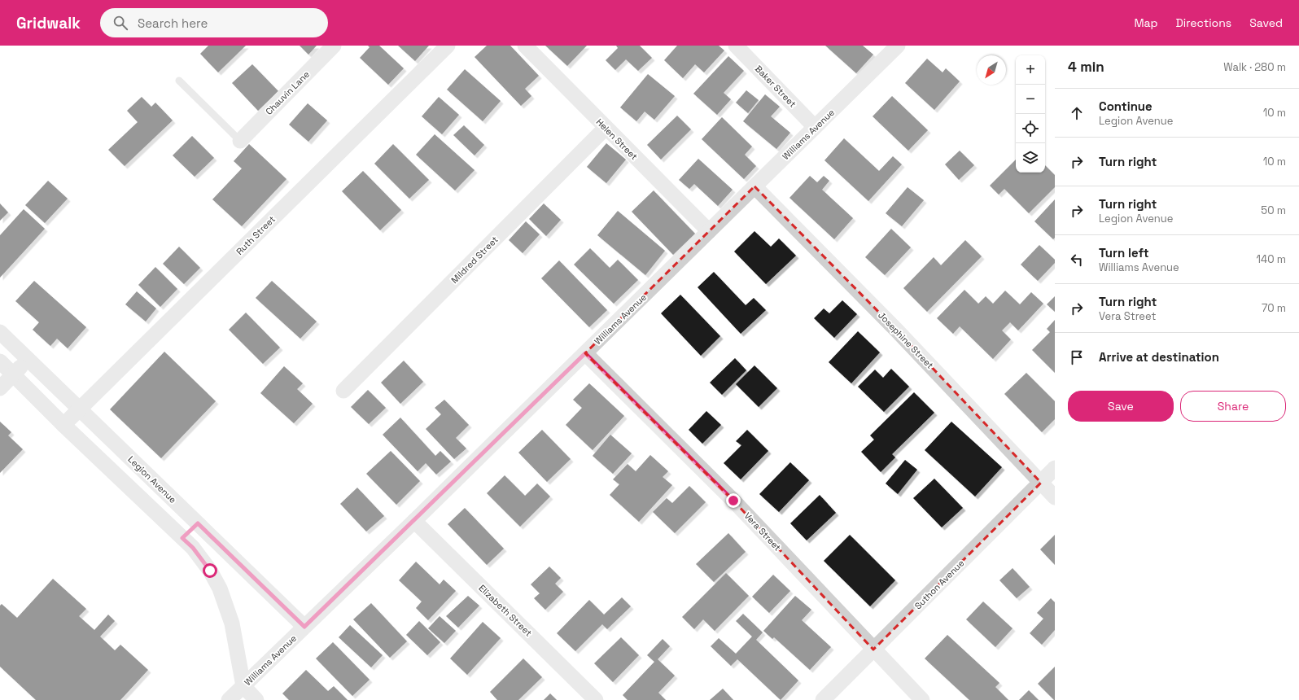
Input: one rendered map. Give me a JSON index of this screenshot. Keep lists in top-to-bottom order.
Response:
{
  "streets": {
    "street": [
      "Baker Street",
      "Chauvin Lane",
      "Williams Avenue",
      "Helen Street",
      "Ruth Street",
      "Mildred Street",
      "Josephine Street",
      "Legion Avenue",
      "Vera Street",
      "Suthon Avenue",
      "Elizabeth Street"
    ]
  },
  "crossings": [
    ["Baker Street", "Williams Avenue"],
    ["Williams Avenue", "Helen Street"],
    ["Williams Avenue", "Josephine Street"],
    ["Williams Avenue", "Legion Avenue"],
    ["Williams Avenue", "Vera Street"],
    ["Williams Avenue", "Elizabeth Street"],
    ["Helen Street", "Mildred Street"],
    ["Ruth Street", "Legion Avenue"],
    ["Josephine Street", "Suthon Avenue"],
    ["Vera Street", "Suthon Avenue"]
  ],
  "north": "bottom left",
  "page": {
    "header": "Gridwalk",
    "search": "Search here",
    "nav": ["Map", "Directions", "Saved"],
    "heading": ["4 min", "Walk · 280 m"],
    "map_buttons": ["+", "−"],
    "list": [
      ["Continue", "Legion Avenue", "10 m"],
      ["Turn right", "10 m"],
      ["Turn right", "Legion Avenue", "50 m"],
      ["Turn left", "Williams Avenue", "140 m"],
      ["Turn right", "Vera Street", "70 m"],
      "Arrive at destination"
    ],
    "buttons": ["Save", "Share"]
  }
}
